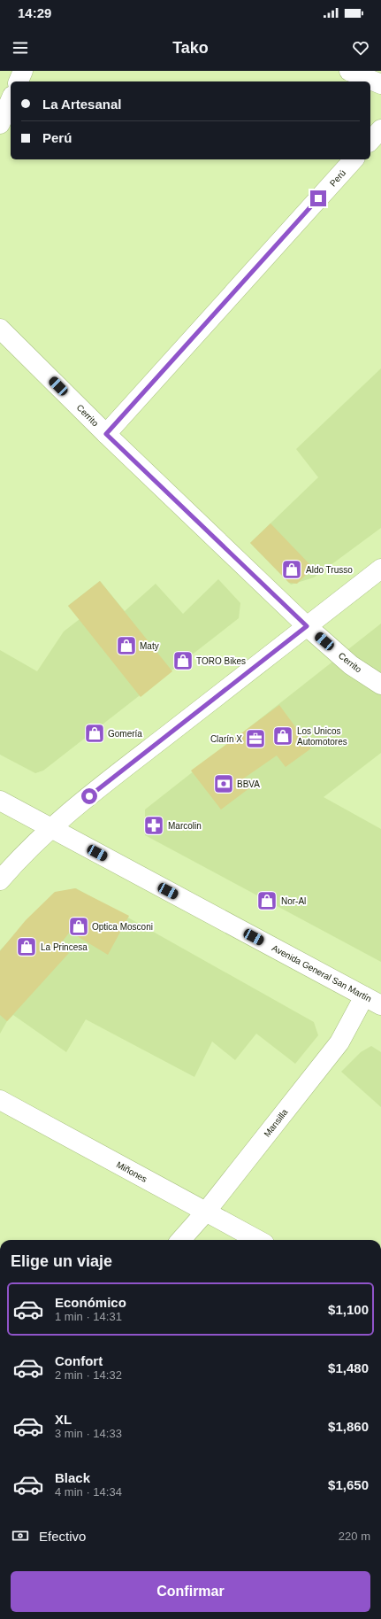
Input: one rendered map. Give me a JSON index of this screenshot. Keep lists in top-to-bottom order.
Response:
{
  "streets": {
    "street": [
      "Perú",
      "Cerrito",
      "Avenida General San Martín",
      "Mansilla",
      "Miñones"
    ]
  },
  "crossings": [
    ["Perú", "Cerrito"],
    ["Avenida General San Martín", "Mansilla"],
    ["Mansilla", "Miñones"]
  ],
  "places": {
    "shop": [
      "Aldo Trusso",
      "Maty",
      "TORO Bikes",
      "Gomería",
      "Los Unicos Automotores",
      "Nor-Al",
      "Optica Mosconi",
      "La Princesa"
    ],
    "office": ["Clarín X"],
    "bank": ["BBVA"],
    "pharmacy": ["Marcolin"]
  },
  "page": {
    "status": "14:29",
    "header": "Tako",
    "banner": ["La Artesanal", "Perú"],
    "heading": "Elige un viaje",
    "list": [
      {
        "name": "Económico",
        "note": "1 min · 14:31",
        "value": "$1,100"
      },
      {
        "name": "Confort",
        "note": "2 min · 14:32",
        "value": "$1,480"
      },
      {
        "name": "XL",
        "note": "3 min · 14:33",
        "value": "$1,860"
      },
      {
        "name": "Black",
        "note": "4 min · 14:34",
        "value": "$1,650"
      }
    ],
    "pay": ["Efectivo", "220 m"],
    "buttons": "Confirmar"
  }
}
